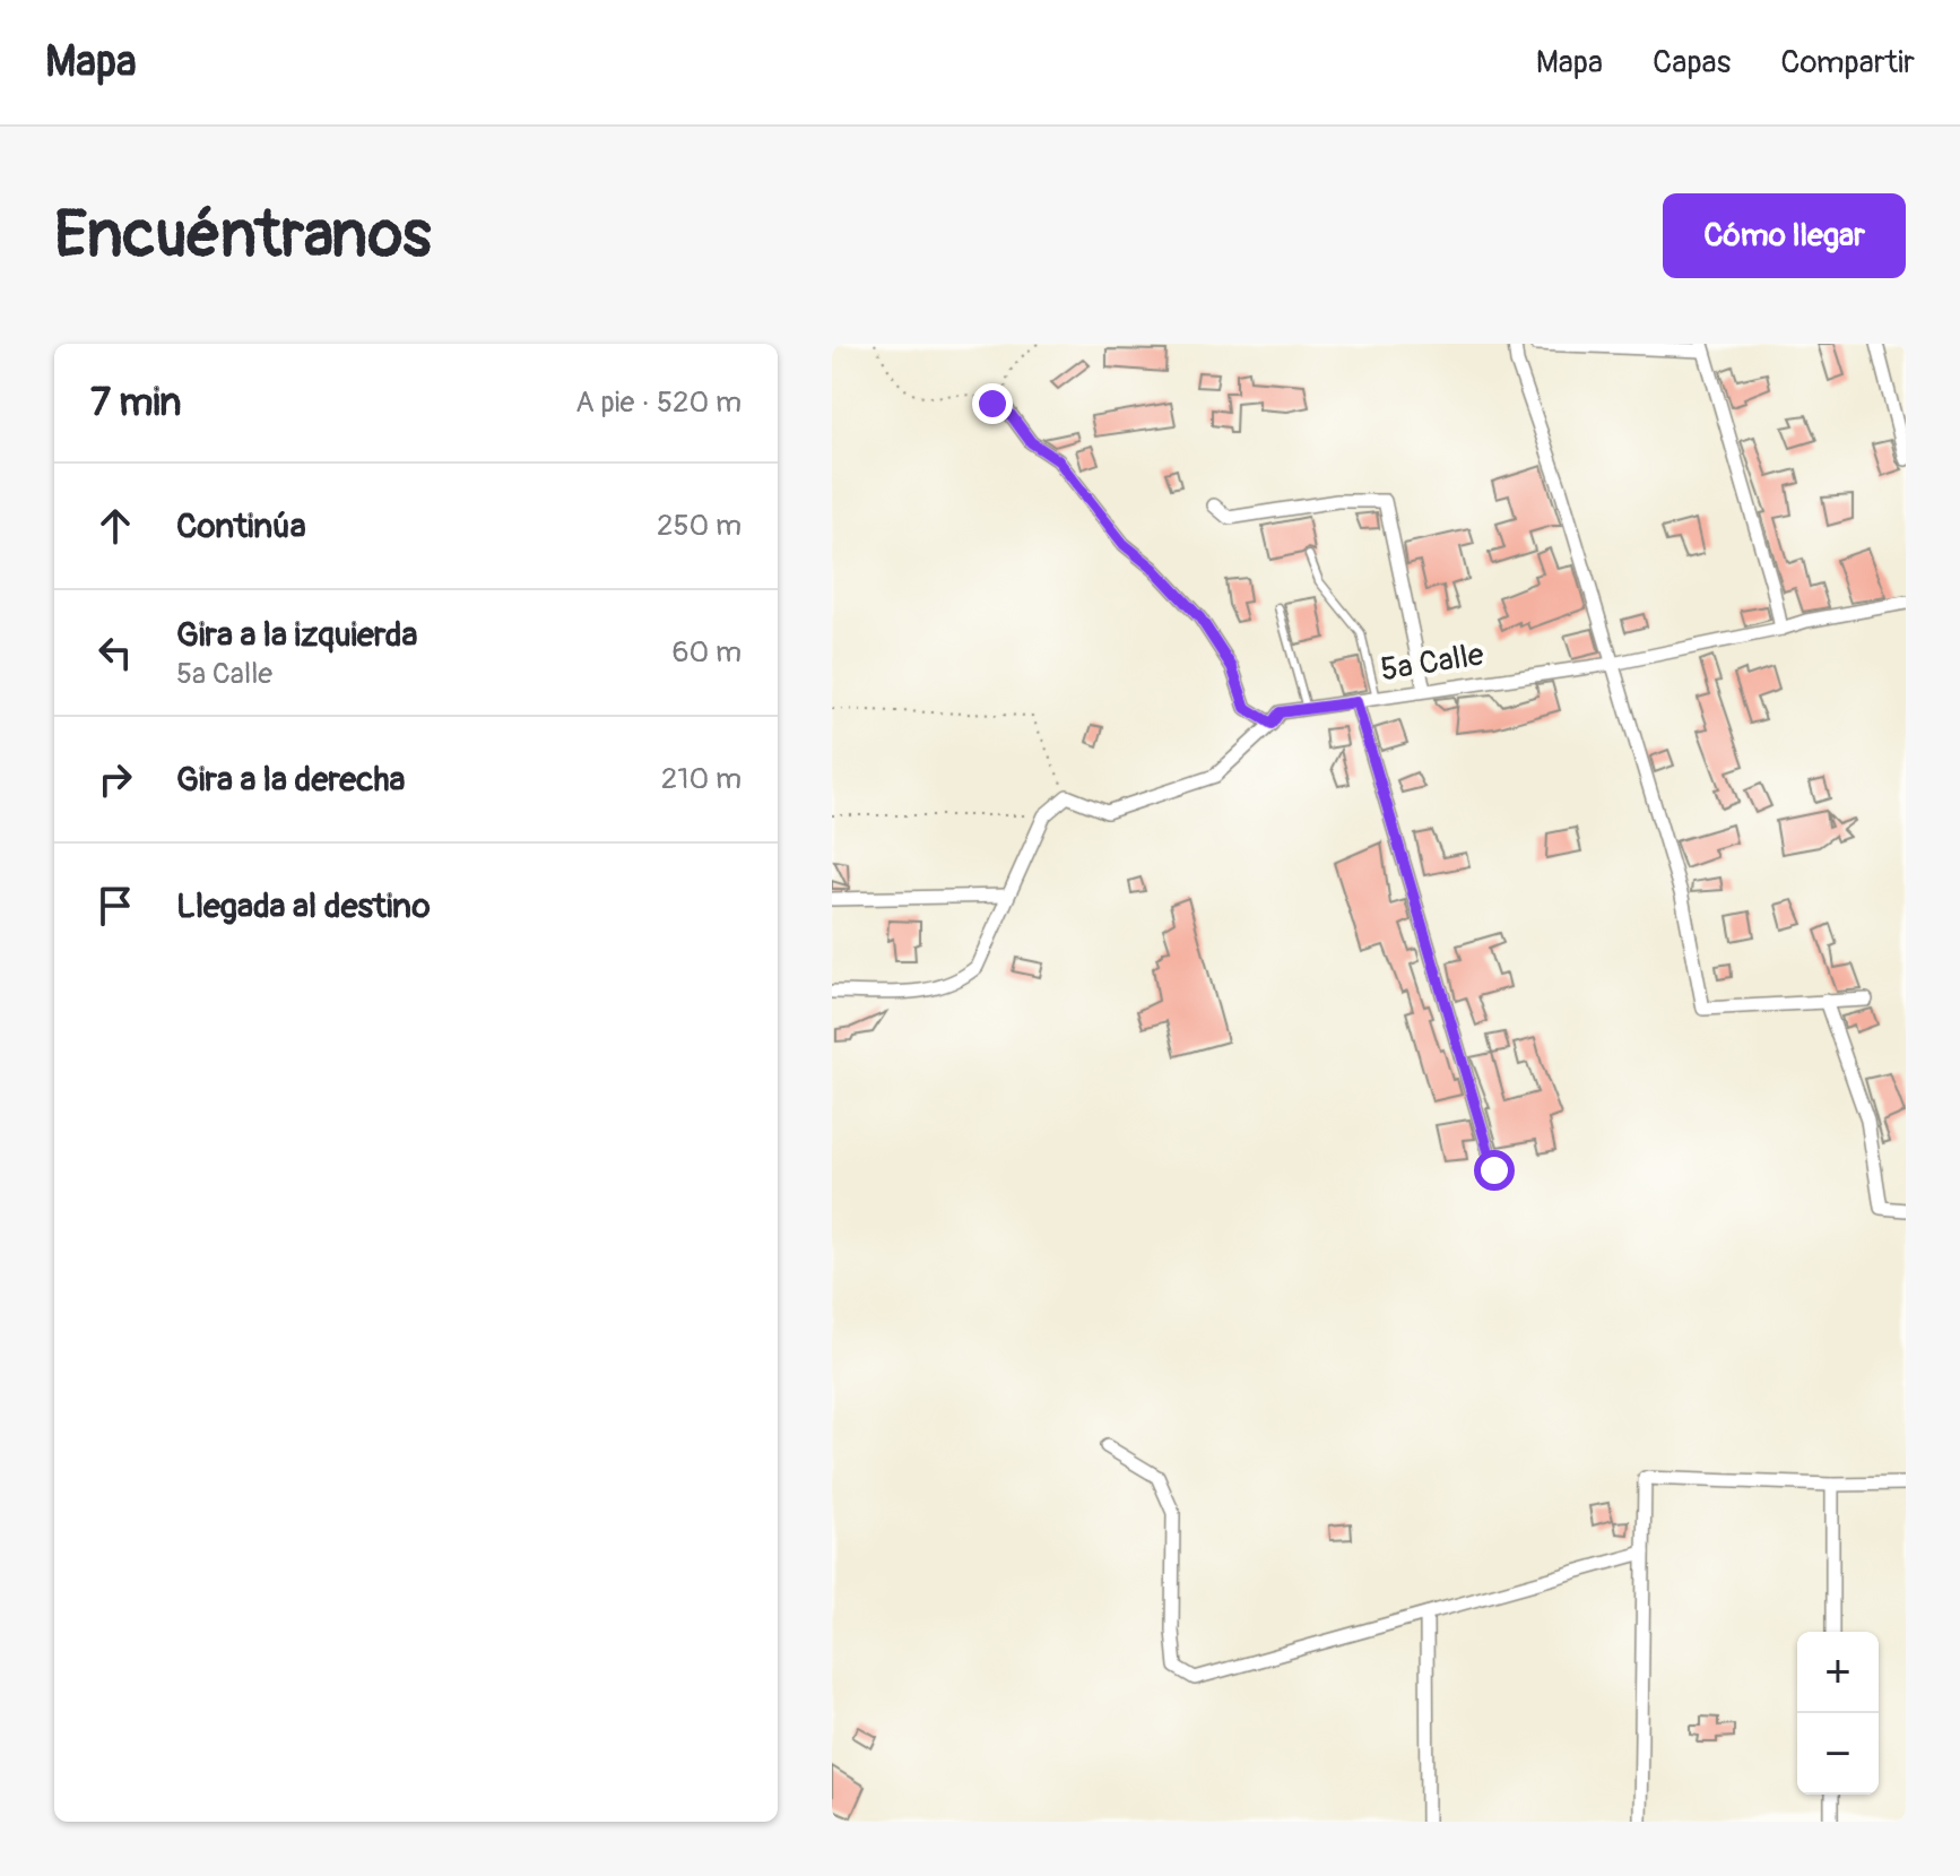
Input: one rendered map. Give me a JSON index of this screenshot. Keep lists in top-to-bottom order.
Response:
{
  "streets": {
    "street": ["5a Calle"]
  },
  "page": {
    "header": "Mapa",
    "nav": ["Mapa", "Capas", "Compartir"],
    "buttons": "Cómo llegar",
    "title": "Encuéntranos",
    "heading": ["7 min", "A pie · 520 m"],
    "list": [
      ["Continúa", "250 m"],
      ["Gira a la izquierda", "5a Calle", "60 m"],
      ["Gira a la derecha", "210 m"],
      "Llegada al destino"
    ],
    "map_buttons": ["+", "−"]
  }
}
